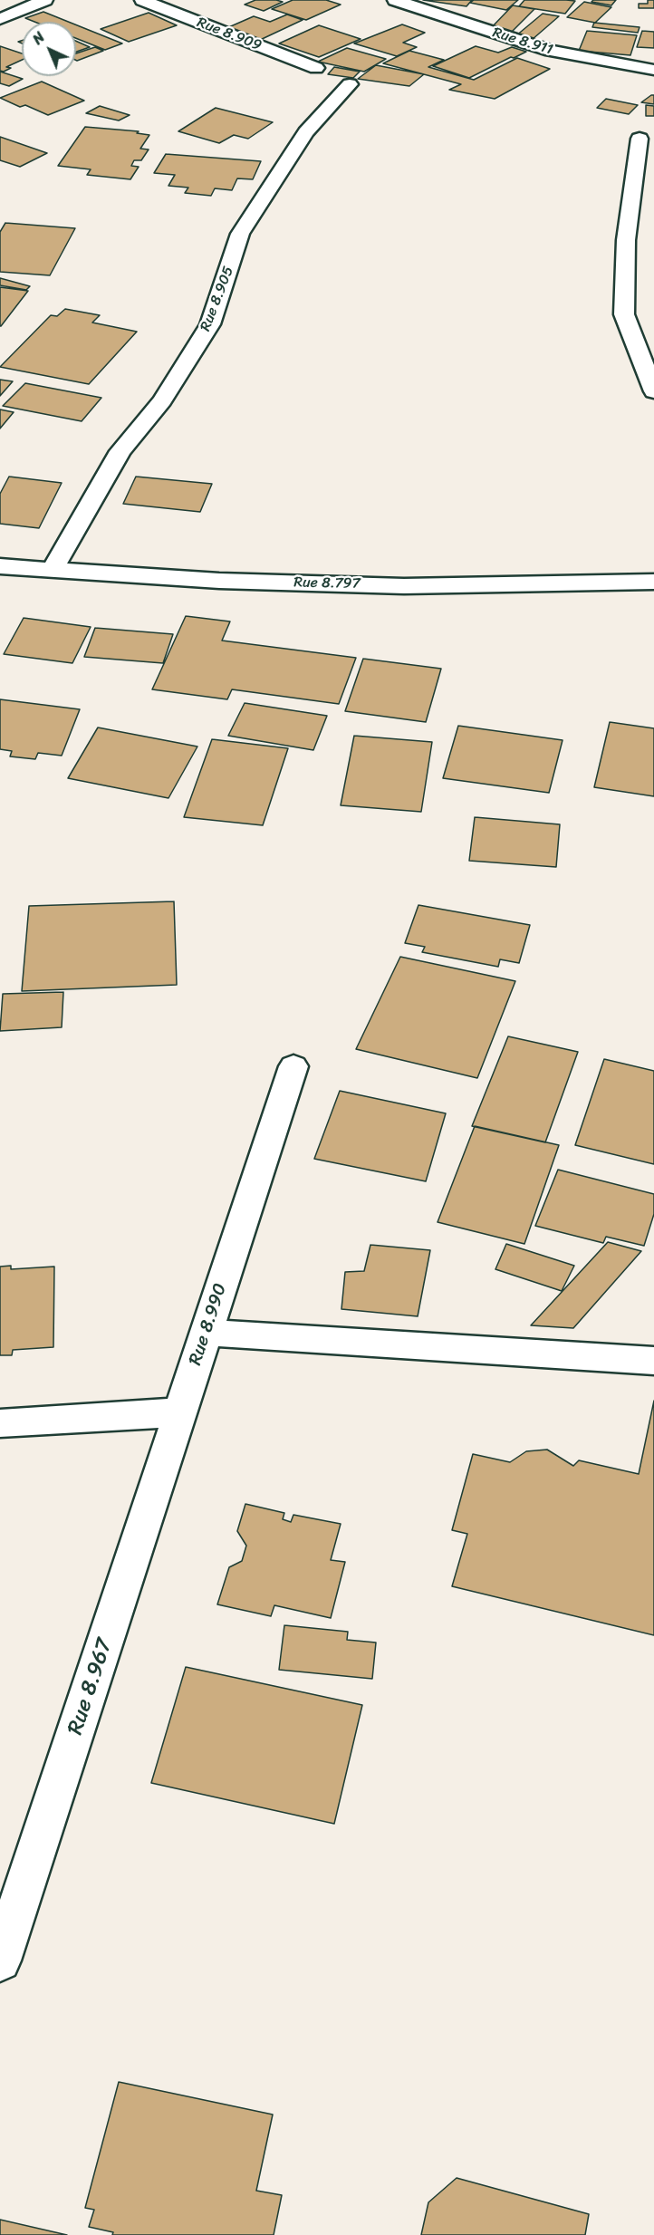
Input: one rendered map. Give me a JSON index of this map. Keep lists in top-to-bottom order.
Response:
{
  "streets": {
    "street": [
      "Rue 8.909",
      "Rue 8.911",
      "Rue 8.905",
      "Rue 8.797",
      "Rue 8.990",
      "Rue 8.967"
    ]
  },
  "crossings": [
    ["Rue 8.905", "Rue 8.797"],
    ["Rue 8.990", "Rue 8.967"]
  ],
  "north": "top left"
}
